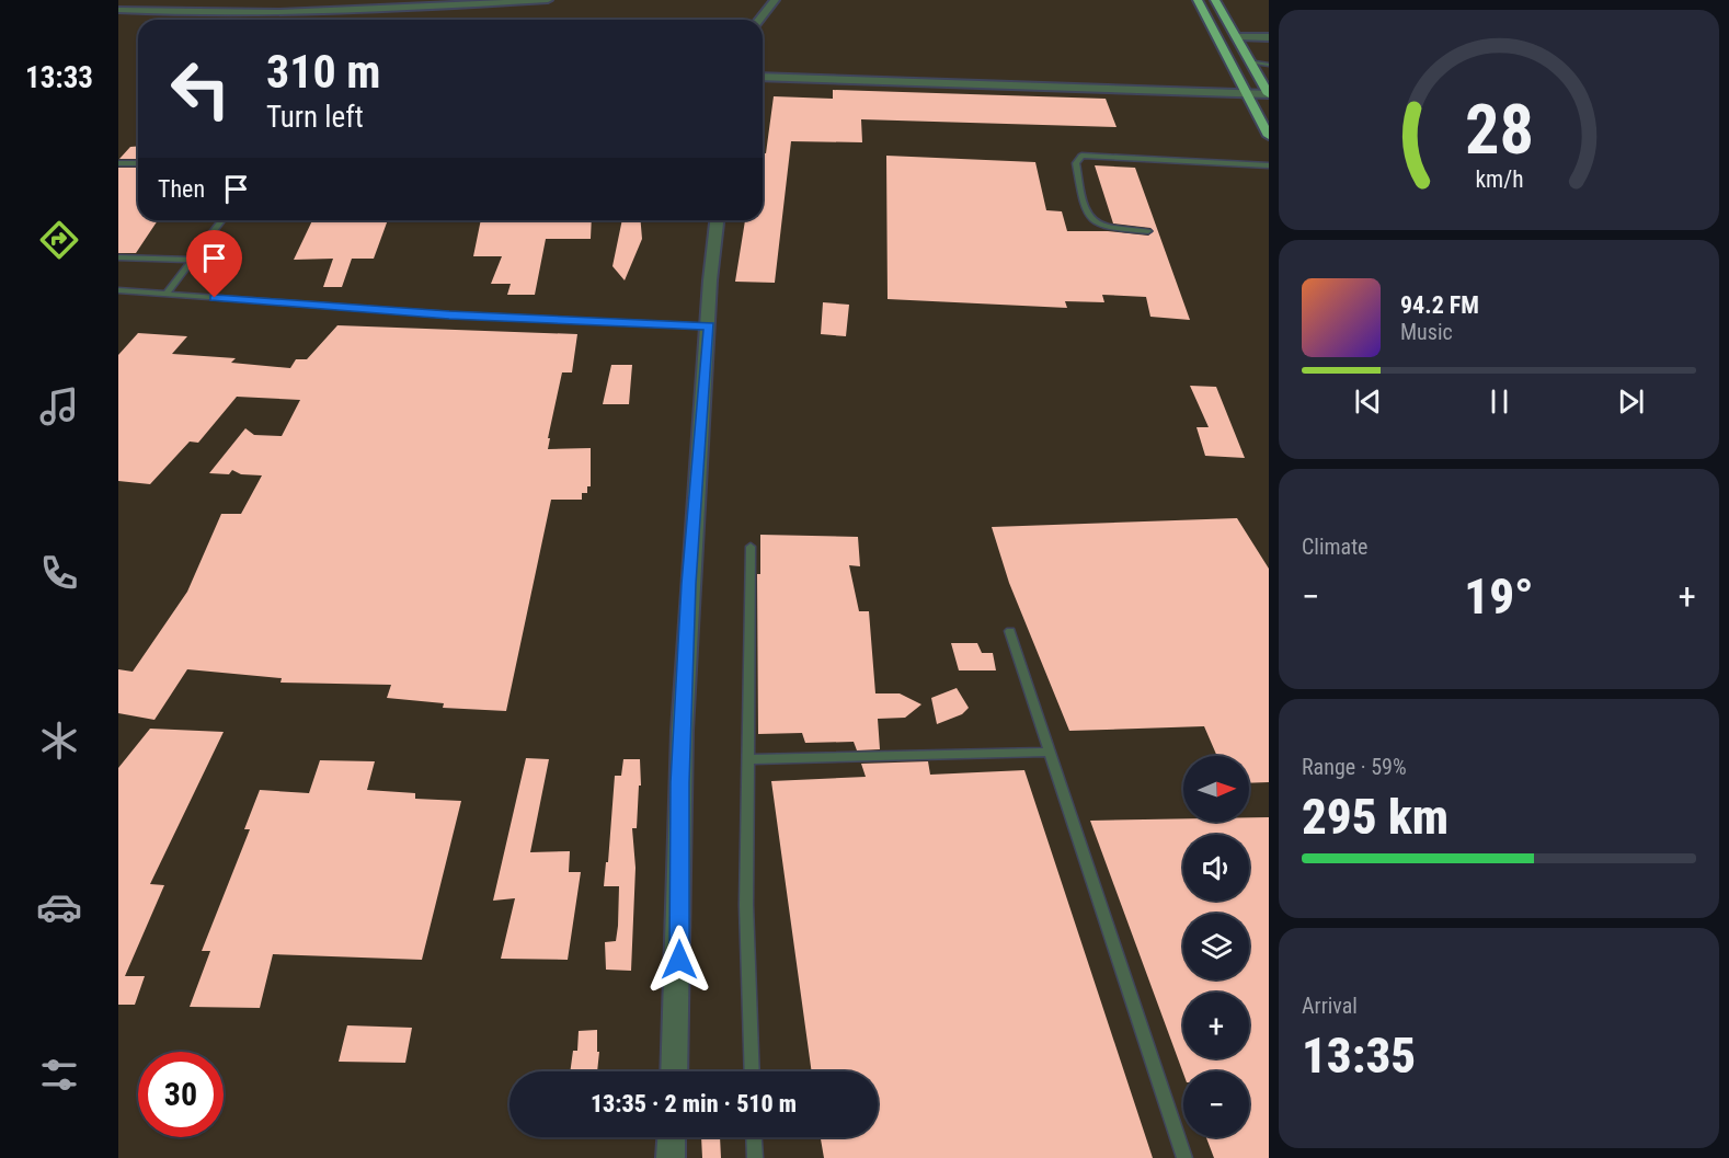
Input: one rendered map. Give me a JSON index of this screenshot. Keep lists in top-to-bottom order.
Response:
{
  "north": "right",
  "page": {
    "tabs": "13:33",
    "turn": ["310 m", "Turn left"],
    "then": "Then",
    "song": ["94.2 FM", "Music"],
    "tile": [
      "Climate",
      ["Range · 59%", "295 km"],
      ["Arrival", "13:35"]
    ],
    "heat": ["−", "19°", "+"],
    "map_buttons": ["+", "−"],
    "limit": "30",
    "trip": "13:35 · 2 min · 510 m",
    "gauge": ["28", "km/h"]
  }
}
